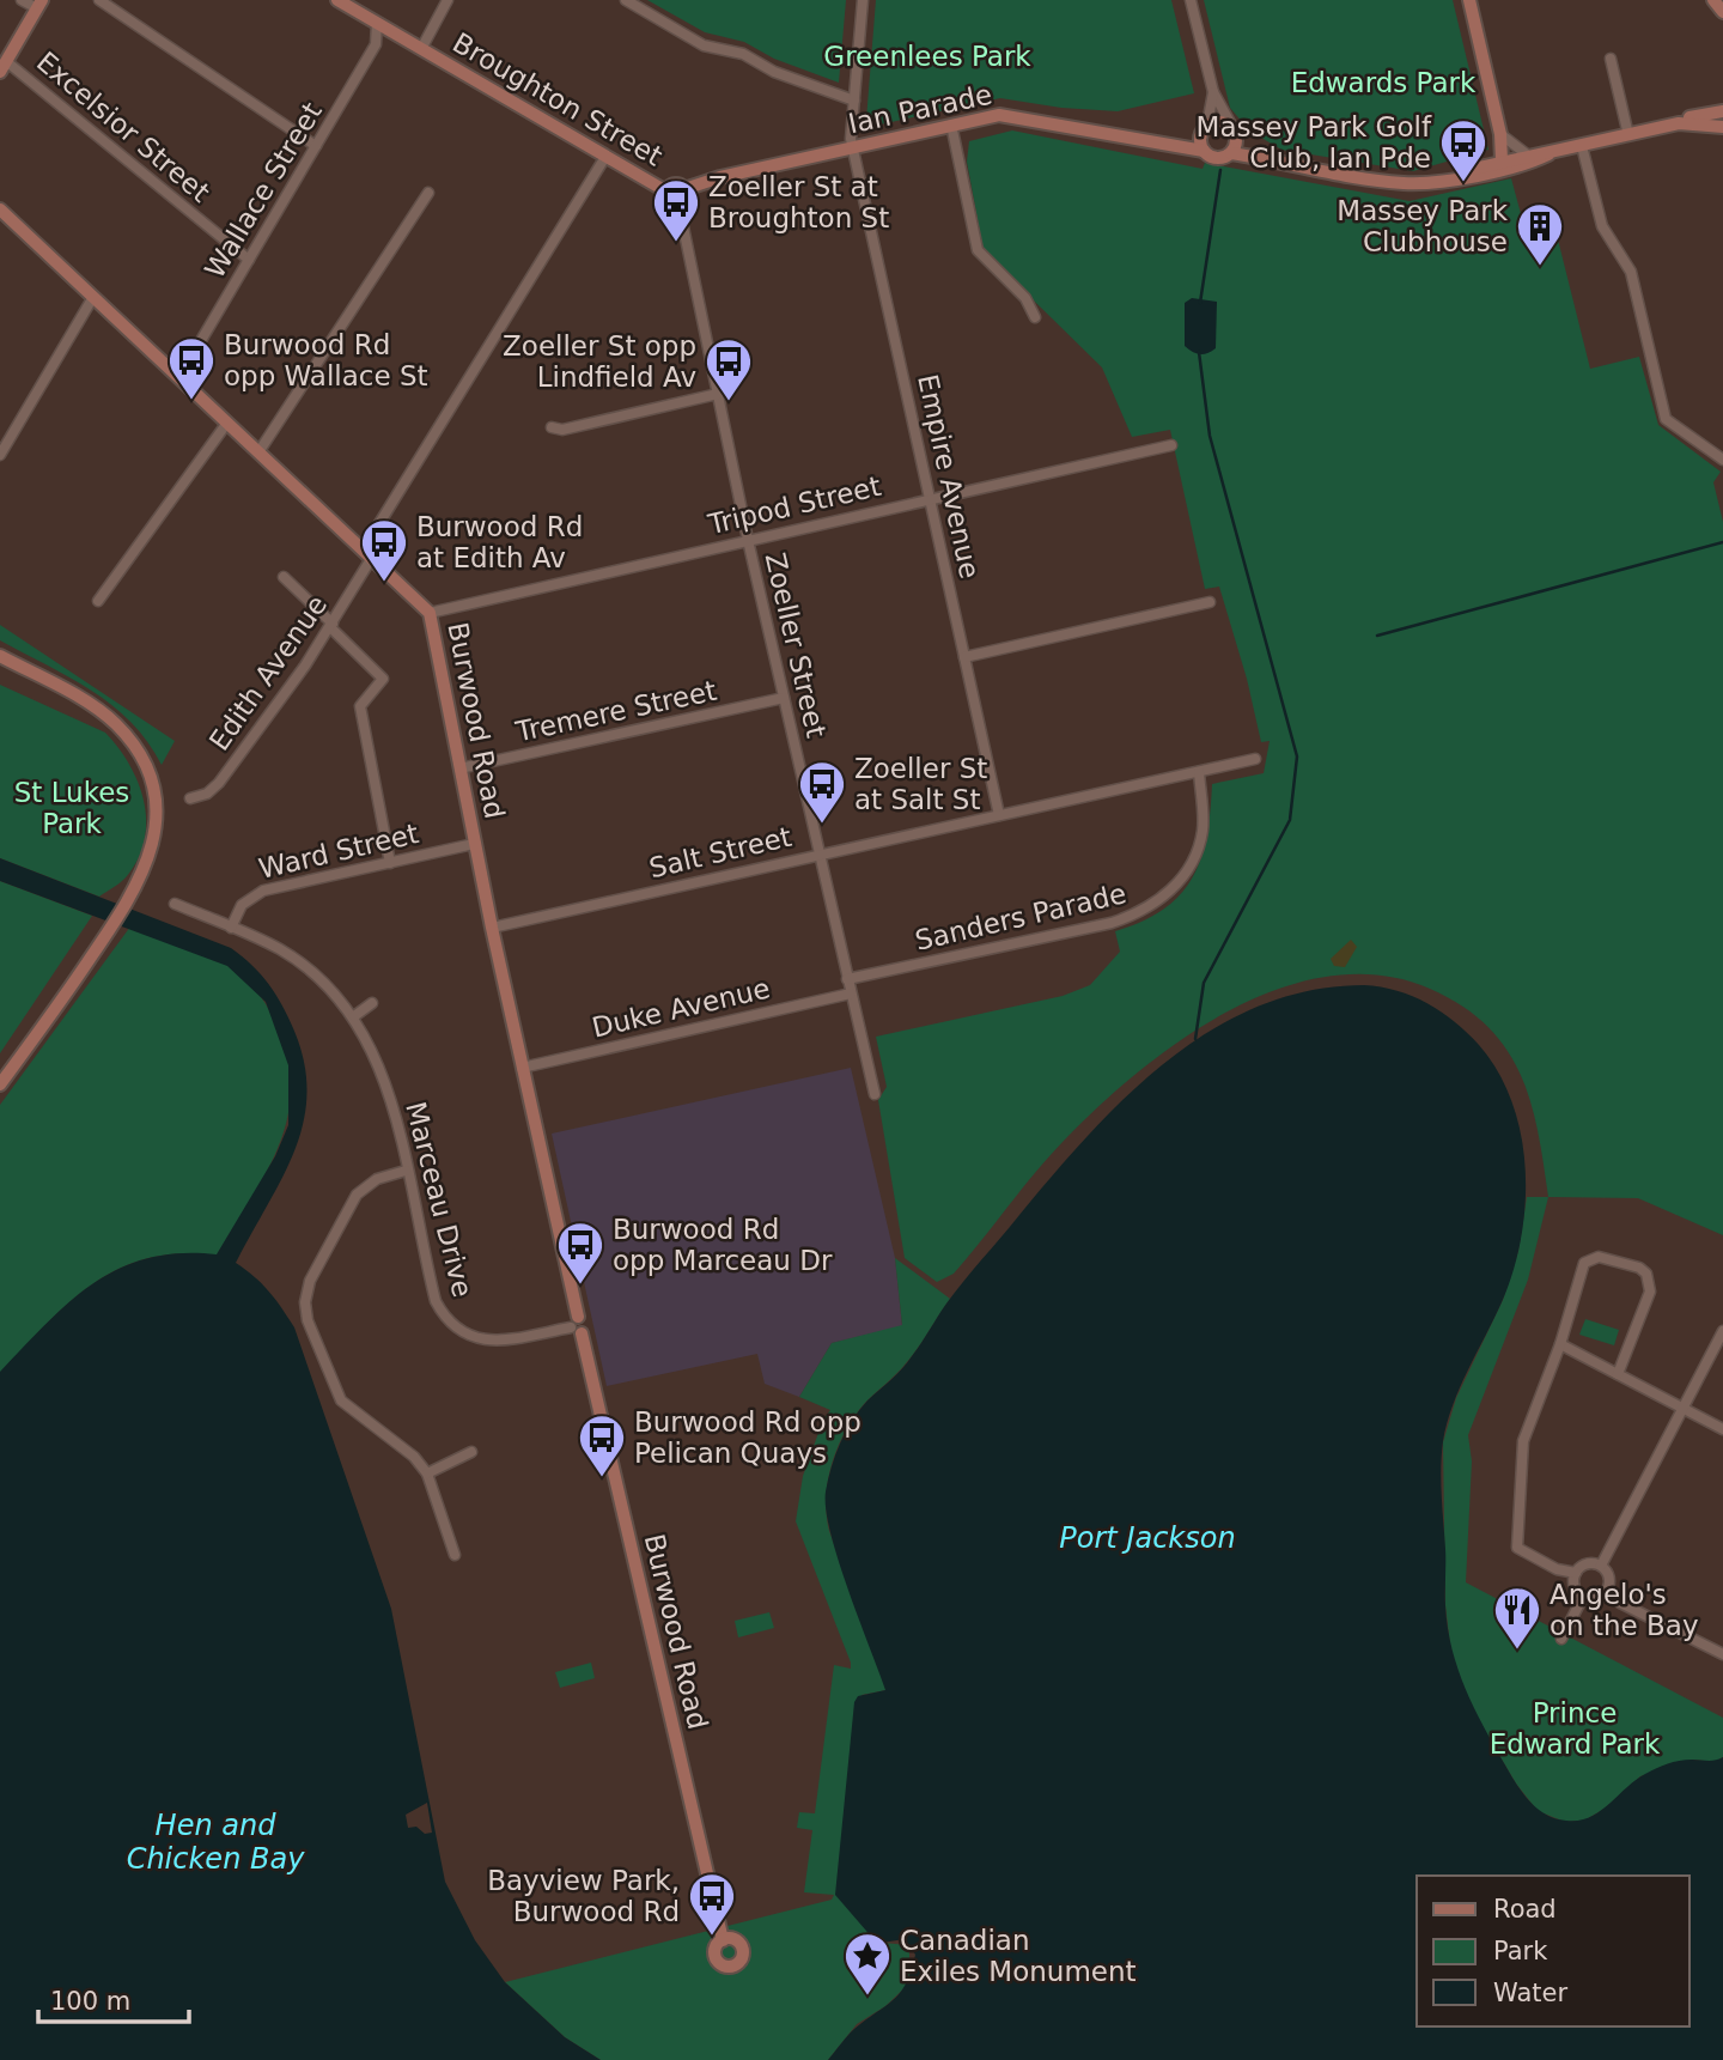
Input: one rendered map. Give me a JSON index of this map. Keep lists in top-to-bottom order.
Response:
{
  "streets": {
    "main road": ["Broughton Street", "Ian Parade", "Burwood Road"],
    "street": [
      "Excelsior Street",
      "Wallace Street",
      "Empire Avenue",
      "Tripod Street",
      "Zoeller Street",
      "Edith Avenue",
      "Tremere Street",
      "Ward Street",
      "Salt Street",
      "Sanders Parade",
      "Duke Avenue",
      "Marceau Drive"
    ]
  },
  "crossings": [
    ["Broughton Street", "Ian Parade"],
    ["Broughton Street", "Wallace Street"],
    ["Broughton Street", "Zoeller Street"],
    ["Broughton Street", "Edith Avenue"],
    ["Ian Parade", "Empire Avenue"],
    ["Ian Parade", "Zoeller Street"],
    ["Excelsior Street", "Wallace Street"],
    ["Wallace Street", "Burwood Road"],
    ["Empire Avenue", "Tripod Street"],
    ["Empire Avenue", "Salt Street"],
    ["Tripod Street", "Zoeller Street"],
    ["Tripod Street", "Burwood Road"],
    ["Zoeller Street", "Tremere Street"],
    ["Zoeller Street", "Salt Street"],
    ["Zoeller Street", "Sanders Parade"],
    ["Zoeller Street", "Duke Avenue"],
    ["Edith Avenue", "Burwood Road"],
    ["Tremere Street", "Burwood Road"],
    ["Burwood Road", "Ward Street"],
    ["Burwood Road", "Salt Street"],
    ["Burwood Road", "Duke Avenue"],
    ["Burwood Road", "Marceau Drive"],
    ["Ward Street", "Marceau Drive"],
    ["Salt Street", "Sanders Parade"]
  ],
  "water": ["Port Jackson", "Hen and Chicken Bay"],
  "parks": [
    "Greenlees Park",
    "Edwards Park",
    "St Lukes Park",
    "Prince Edward Park"
  ],
  "places": {
    "bus stop": [
      "Massey Park Golf Club, Ian Pde",
      "Zoeller St at Broughton St",
      "Burwood Rd opp Wallace St",
      "Zoeller St opp Lindfield Av",
      "Burwood Rd at Edith Av",
      "Zoeller St at Salt St",
      "Burwood Rd opp Marceau Dr",
      "Burwood Rd opp Pelican Quays",
      "Bayview Park, Burwood Rd"
    ],
    "building": ["Massey Park Clubhouse"],
    "restaurant": ["Angelo's on the Bay"],
    "place": ["Canadian Exiles Monument"]
  },
  "legend": ["Road", "Park", "Water"],
  "scale_bar": "100 m"
}
